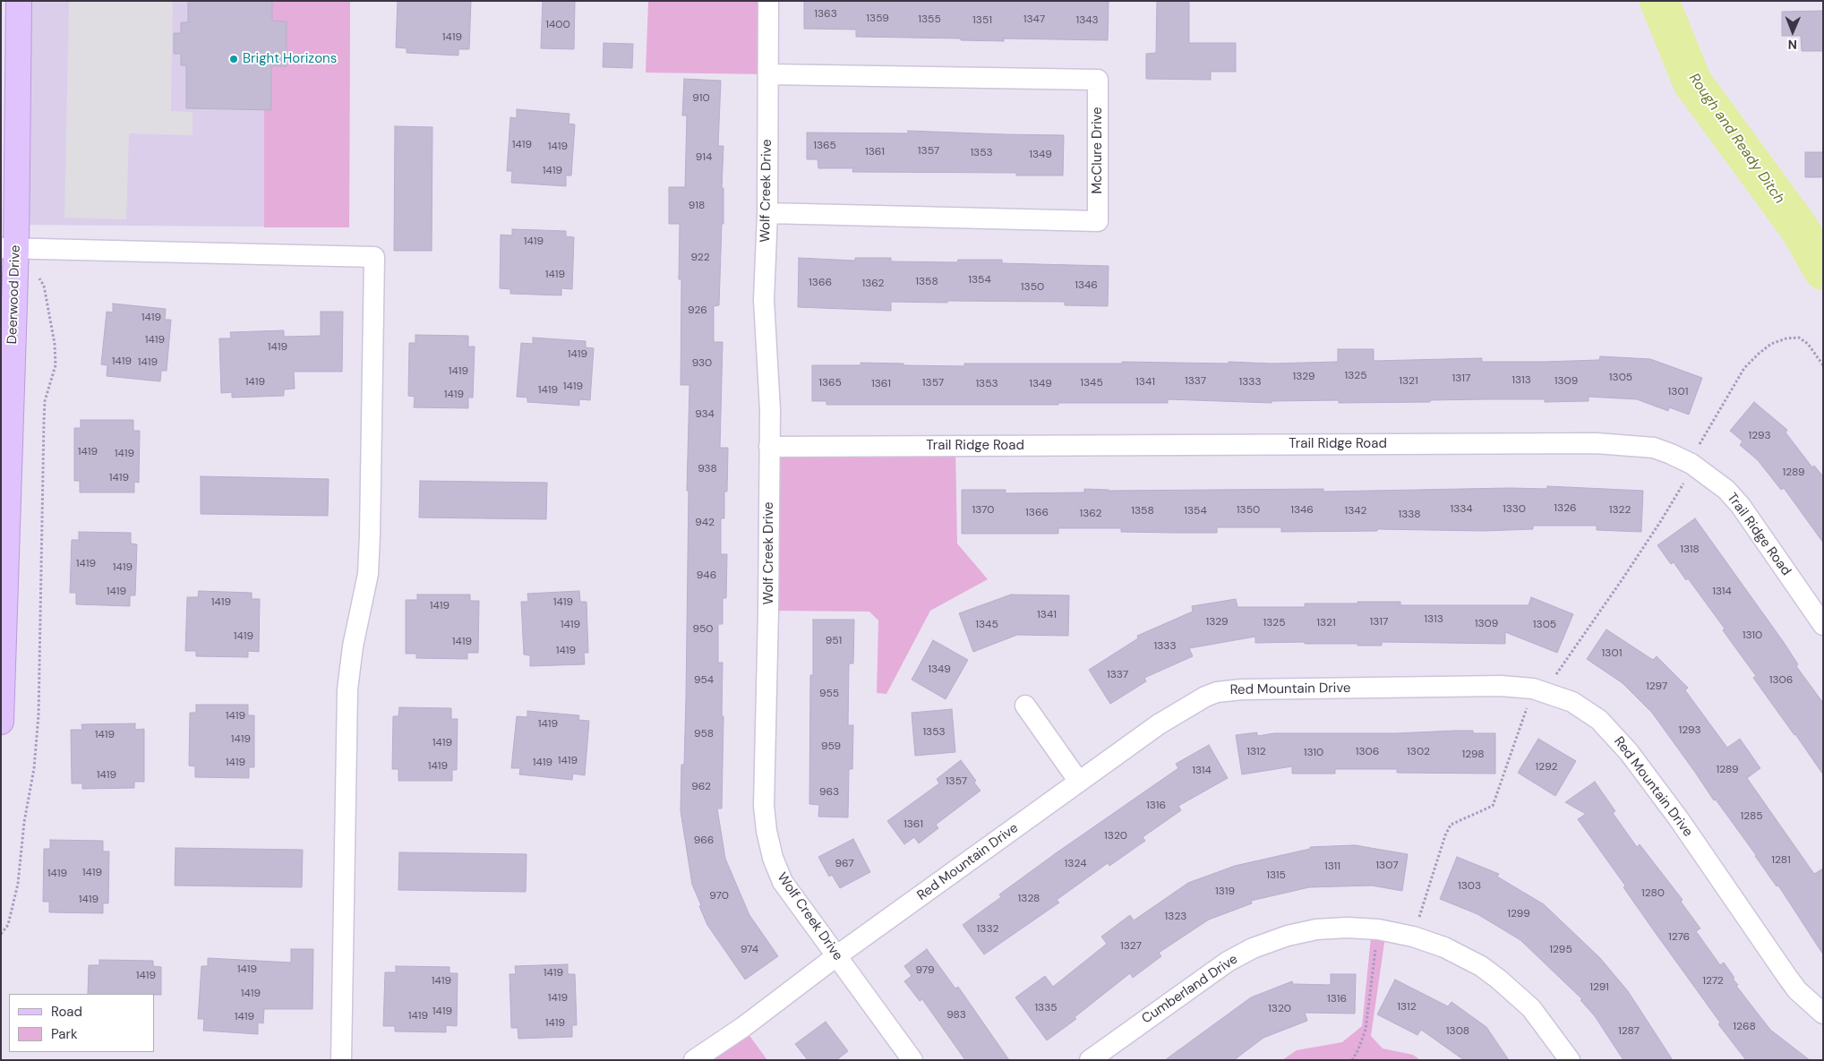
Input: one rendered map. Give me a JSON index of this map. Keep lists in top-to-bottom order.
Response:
{
  "streets": {
    "street": [
      "McClure Drive",
      "Wolf Creek Drive",
      "Deerwood Drive",
      "Trail Ridge Road",
      "Red Mountain Drive",
      "Cumberland Drive"
    ]
  },
  "crossings": [
    ["McClure Drive", "Wolf Creek Drive"],
    ["Wolf Creek Drive", "Trail Ridge Road"],
    ["Wolf Creek Drive", "Red Mountain Drive"]
  ],
  "water": ["Rough and Ready Ditch"],
  "places": ["Bright Horizons"],
  "house_numbers": [
    "1363",
    "1359",
    "1355",
    "1347",
    "1351",
    "1343",
    "1400",
    "1419",
    "910",
    "1419",
    "1365",
    "1419",
    "1357",
    "1361",
    "1353",
    "1349",
    "914",
    "1419",
    "918",
    "1419",
    "922",
    "1419",
    "1354",
    "1358",
    "1366",
    "1362",
    "1346",
    "1350",
    "926",
    "1419",
    "1419",
    "1419",
    "1419",
    "1419",
    "1419",
    "930",
    "1419",
    "1325",
    "1329",
    "1305",
    "1317",
    "1313",
    "1337",
    "1321",
    "1309",
    "1419",
    "1341",
    "1333",
    "1365",
    "1357",
    "1345",
    "1361",
    "1353",
    "1349",
    "1419",
    "1419",
    "1301",
    "1419",
    "934",
    "1293",
    "1419",
    "1419",
    "938",
    "1289",
    "1419",
    "1326",
    "1334",
    "1330",
    "1370",
    "1350",
    "1346",
    "1322",
    "1358",
    "1354",
    "1342",
    "1366",
    "1362",
    "1338",
    "942",
    "1318",
    "1419",
    "1419",
    "946",
    "1419",
    "1314",
    "1419",
    "1419",
    "1419",
    "1341",
    "1313",
    "1329",
    "1317",
    "1325",
    "1321",
    "1309",
    "1419",
    "1345",
    "1305",
    "950",
    "1310",
    "1419",
    "951",
    "1419",
    "1333",
    "1419",
    "1301",
    "1349",
    "1337",
    "954",
    "1306",
    "1297",
    "955",
    "1419",
    "1419",
    "1293",
    "1353",
    "958",
    "1419",
    "1419",
    "1419",
    "959",
    "1312",
    "1306",
    "1302",
    "1310",
    "1298",
    "1419",
    "1419",
    "1419",
    "1419",
    "1292",
    "1289",
    "1314",
    "1419",
    "1357",
    "962",
    "963",
    "1316",
    "1285",
    "1361",
    "1320",
    "966",
    "1281",
    "967",
    "1324",
    "1307",
    "1311",
    "1419",
    "1419",
    "1315",
    "1303",
    "1319",
    "1280",
    "970",
    "1328",
    "1419",
    "1299",
    "1323",
    "1332",
    "1276",
    "1327",
    "974",
    "1295",
    "1419",
    "979",
    "1419",
    "1419",
    "1419",
    "1272",
    "1291",
    "1419",
    "1419",
    "1316",
    "1312",
    "1335",
    "1320",
    "1419",
    "983",
    "1419",
    "1419",
    "1419",
    "1268",
    "1308",
    "1287"
  ],
  "legend": ["Road", "Park"],
  "north": "bottom"
}
